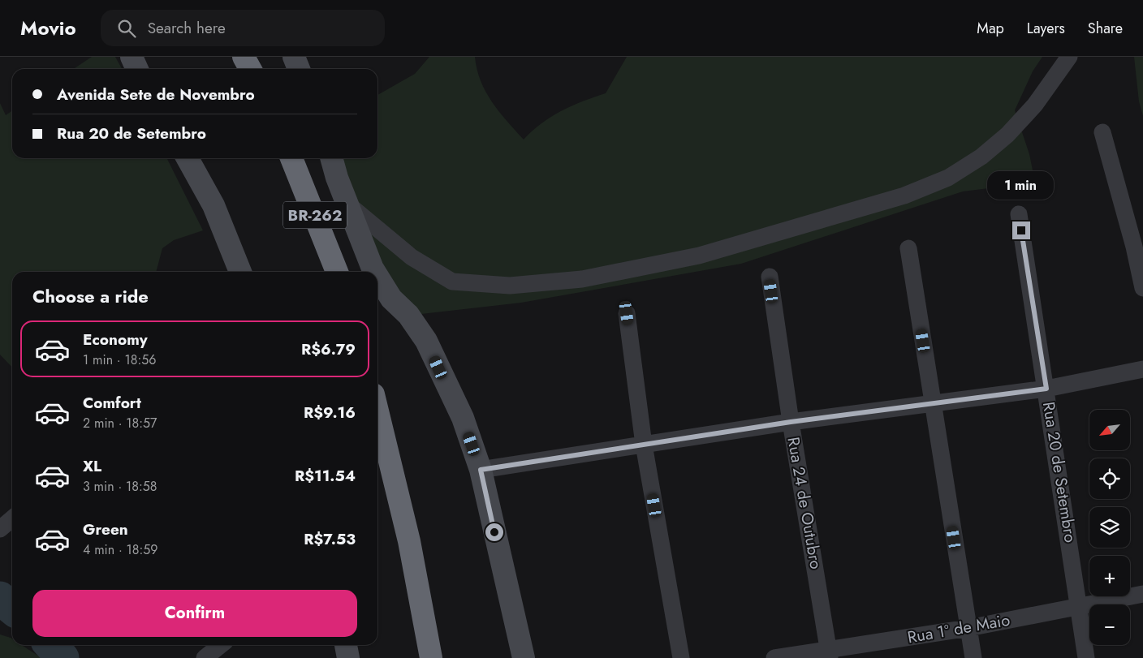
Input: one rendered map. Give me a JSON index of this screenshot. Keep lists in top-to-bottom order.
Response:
{
  "streets": {
    "highway": ["BR-262"],
    "street": ["Rua 20 de Setembro", "Rua 24 de Outubro", "Rua 1º de Maio"]
  },
  "crossings": [
    ["Rua 20 de Setembro", "Rua 1º de Maio"],
    ["Rua 24 de Outubro", "Rua 1º de Maio"]
  ],
  "north": "bottom left",
  "page": {
    "header": "Movio",
    "search": "Search here",
    "nav": ["Map", "Layers", "Share"],
    "banner": ["Avenida Sete de Novembro", "Rua 20 de Setembro"],
    "bubble": "1 min",
    "heading": "Choose a ride",
    "list": [
      {
        "name": "Economy",
        "note": "1 min · 18:56",
        "value": "R$6.79"
      },
      {
        "name": "Comfort",
        "note": "2 min · 18:57",
        "value": "R$9.16"
      },
      {
        "name": "XL",
        "note": "3 min · 18:58",
        "value": "R$11.54"
      },
      {
        "name": "Green",
        "note": "4 min · 18:59",
        "value": "R$7.53"
      }
    ],
    "map_buttons": ["+", "−"],
    "buttons": "Confirm"
  }
}
